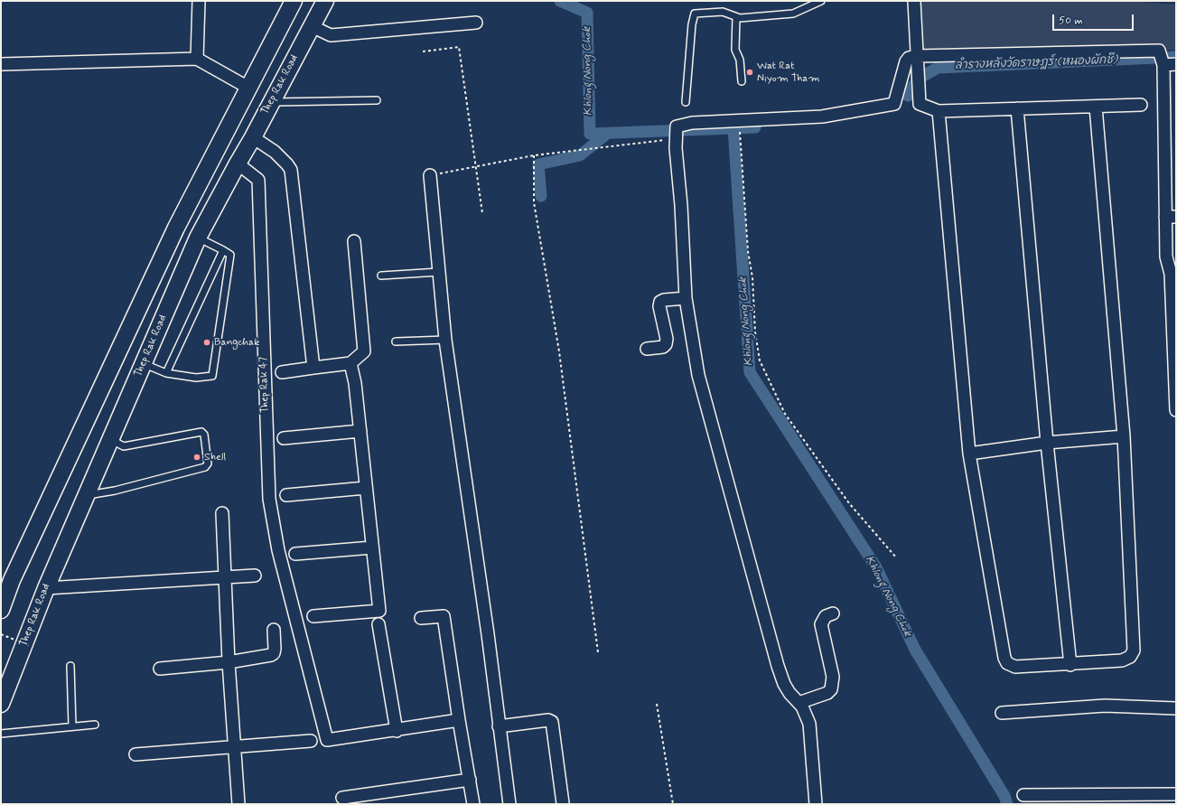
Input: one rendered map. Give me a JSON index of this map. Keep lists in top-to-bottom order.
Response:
{
  "streets": {
    "main road": ["Thep Rak Road"],
    "street": ["Thep Rak 47"]
  },
  "crossings": [
    ["Thep Rak Road", "Thep Rak 47"]
  ],
  "water": ["ลำรางหลังวัดราษฎร์ (หนองผักชี)", "Khlong Nong Chok"],
  "places": ["Wat Rat Niyom Tham", "Bangchak", "Shell"],
  "scale_bar": "50 m"
}
